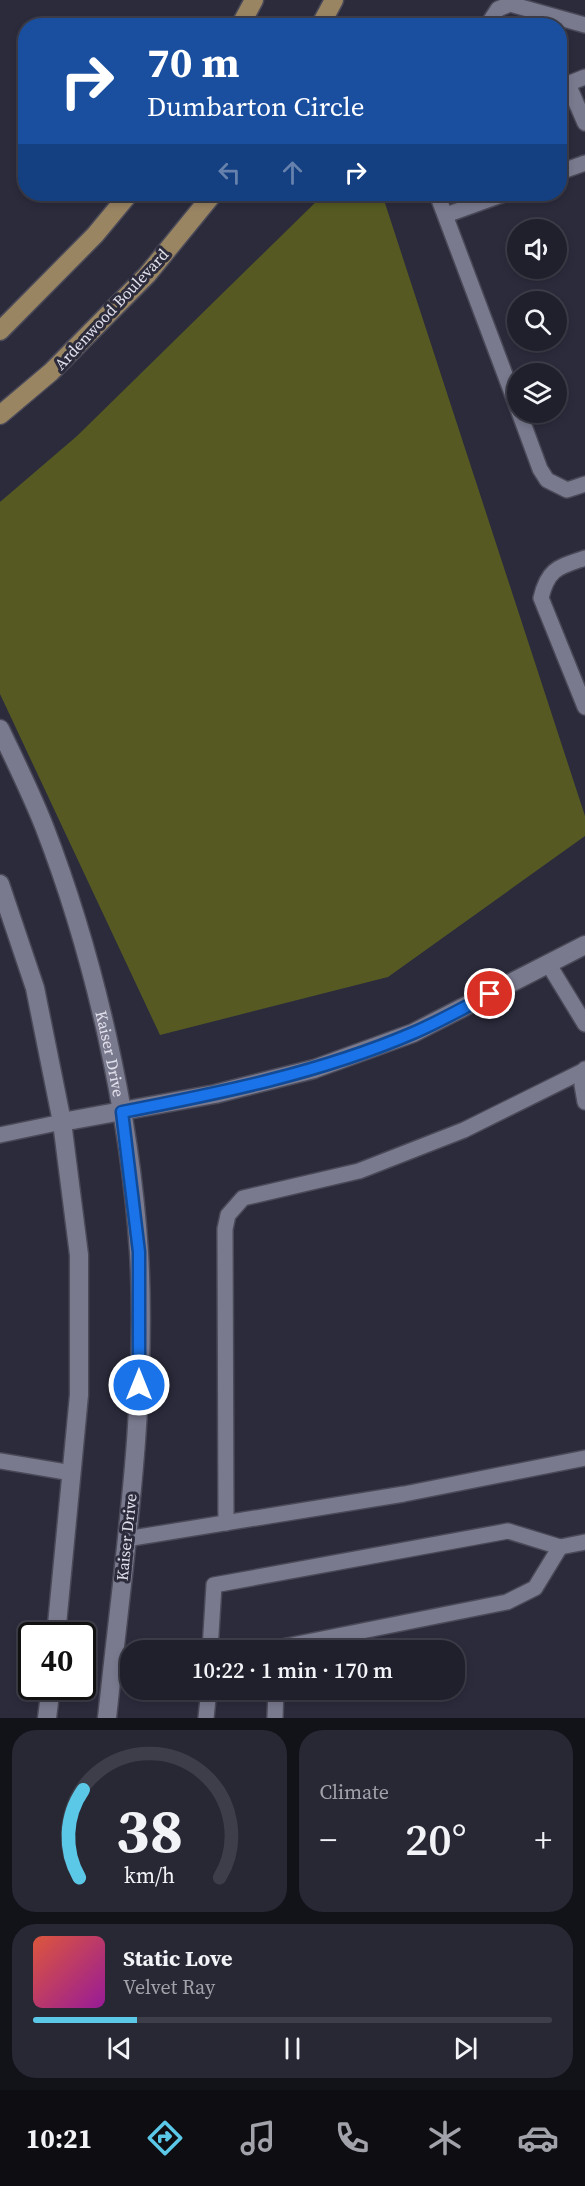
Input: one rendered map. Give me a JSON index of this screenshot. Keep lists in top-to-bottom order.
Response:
{
  "streets": {
    "main road": ["Ardenwood Boulevard"],
    "street": ["Kaiser Drive"]
  },
  "page": {
    "turn": ["70 m", "Dumbarton Circle"],
    "limit": "40",
    "trip": "10:22 · 1 min · 170 m",
    "tile": "Climate",
    "heat": ["−", "20°", "+"],
    "song": ["Static Love", "Velvet Ray"],
    "tabs": "10:21",
    "gauge": ["38", "km/h"]
  }
}
